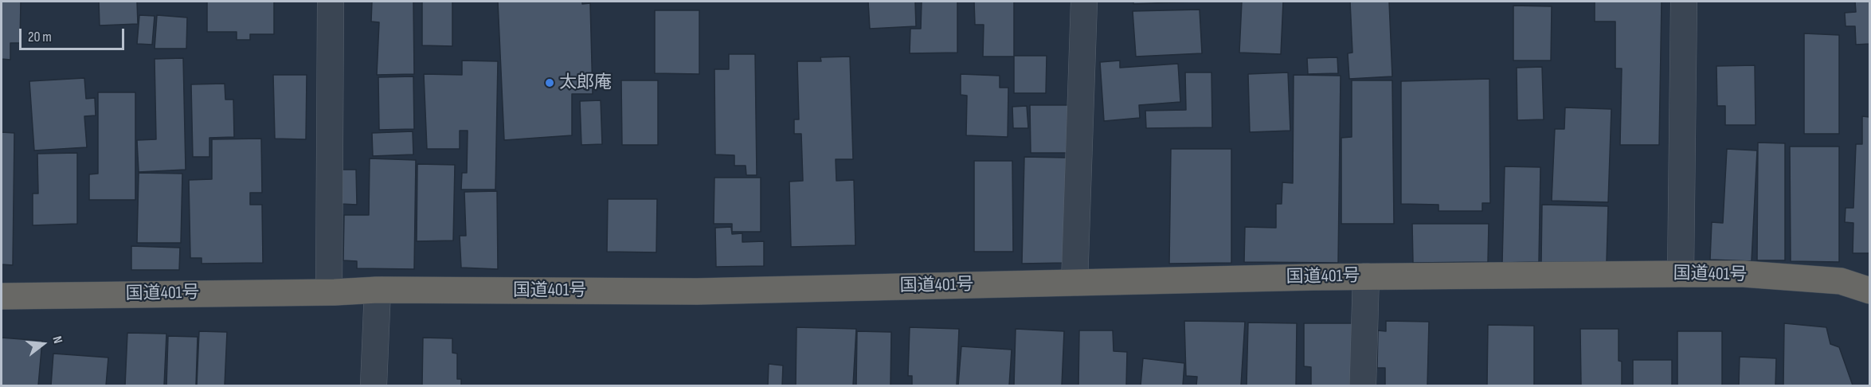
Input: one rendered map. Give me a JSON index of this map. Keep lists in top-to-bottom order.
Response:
{
  "streets": {
    "highway": ["国道401号"]
  },
  "places": ["太郎庵"],
  "scale_bar": "20 m",
  "north": "right"
}
